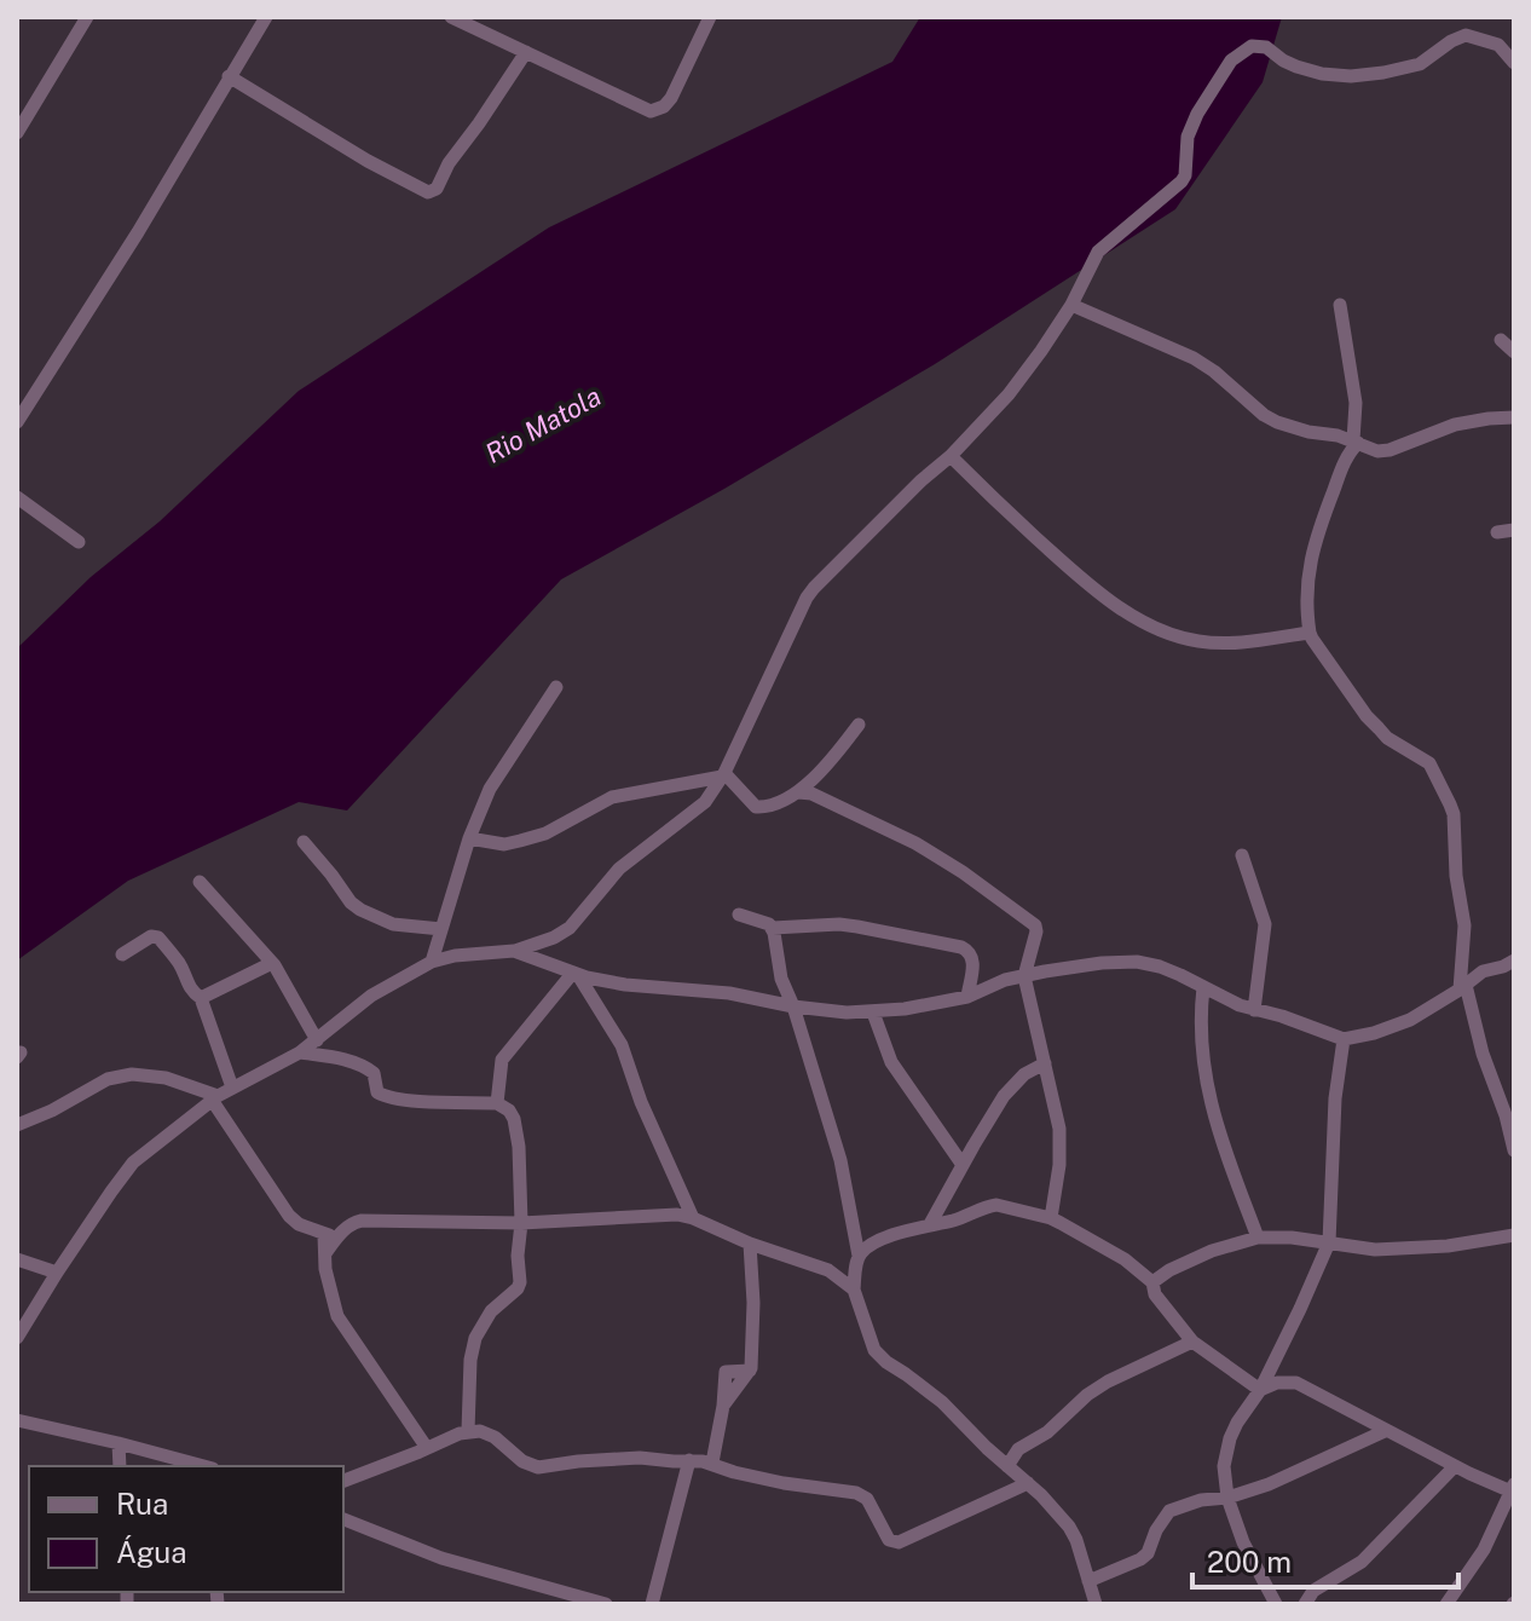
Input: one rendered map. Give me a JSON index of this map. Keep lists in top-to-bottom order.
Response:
{
  "water": ["Rio Matola"],
  "legend": ["Rua", "Água"],
  "scale_bar": "200 m"
}
